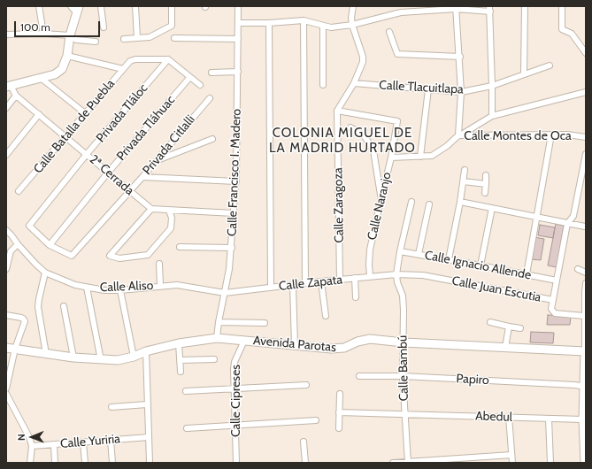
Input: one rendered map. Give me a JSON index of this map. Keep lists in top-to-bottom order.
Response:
{
  "streets": {
    "street": [
      "Calle Tlacuitlapa",
      "Privada Tláloc",
      "Calle Batalla de Puebla",
      "Privada Tláhuac",
      "Calle Montes de Oca",
      "Privada Citlalli",
      "Calle Francisco I. Madero",
      "2ª Cerrada",
      "Calle Zaragoza",
      "Calle Naranjo",
      "Calle Ignacio Allende",
      "Calle Zapata",
      "Calle Aliso",
      "Calle Juan Escutia",
      "Avenida Parotas",
      "Calle Bambú",
      "Papiro",
      "Calle Cipreses",
      "Abedul",
      "Calle Yuriria"
    ]
  },
  "crossings": [
    ["Privada Tláloc", "Calle Batalla de Puebla"],
    ["Privada Tláloc", "Privada Tláhuac"],
    ["Privada Tláloc", "Privada Citlalli"],
    ["Privada Tláloc", "2ª Cerrada"],
    ["Calle Batalla de Puebla", "2ª Cerrada"],
    ["Privada Tláhuac", "2ª Cerrada"],
    ["Calle Montes de Oca", "Calle Naranjo"],
    ["Privada Citlalli", "2ª Cerrada"],
    ["Calle Francisco I. Madero", "Calle Zapata"],
    ["Calle Francisco I. Madero", "Calle Aliso"],
    ["Calle Francisco I. Madero", "Avenida Parotas"],
    ["Calle Zaragoza", "Calle Naranjo"],
    ["Calle Zaragoza", "Calle Zapata"],
    ["Calle Naranjo", "Calle Zapata"],
    ["Calle Zapata", "Calle Aliso"],
    ["Calle Zapata", "Calle Juan Escutia"],
    ["Calle Zapata", "Calle Bambú"],
    ["Calle Juan Escutia", "Calle Bambú"],
    ["Avenida Parotas", "Calle Bambú"],
    ["Avenida Parotas", "Calle Cipreses"],
    ["Calle Bambú", "Papiro"],
    ["Calle Bambú", "Abedul"]
  ],
  "districts": ["COLONIA MIGUEL DE LA MADRID HURTADO"],
  "scale_bar": "100 m",
  "north": "left"
}
